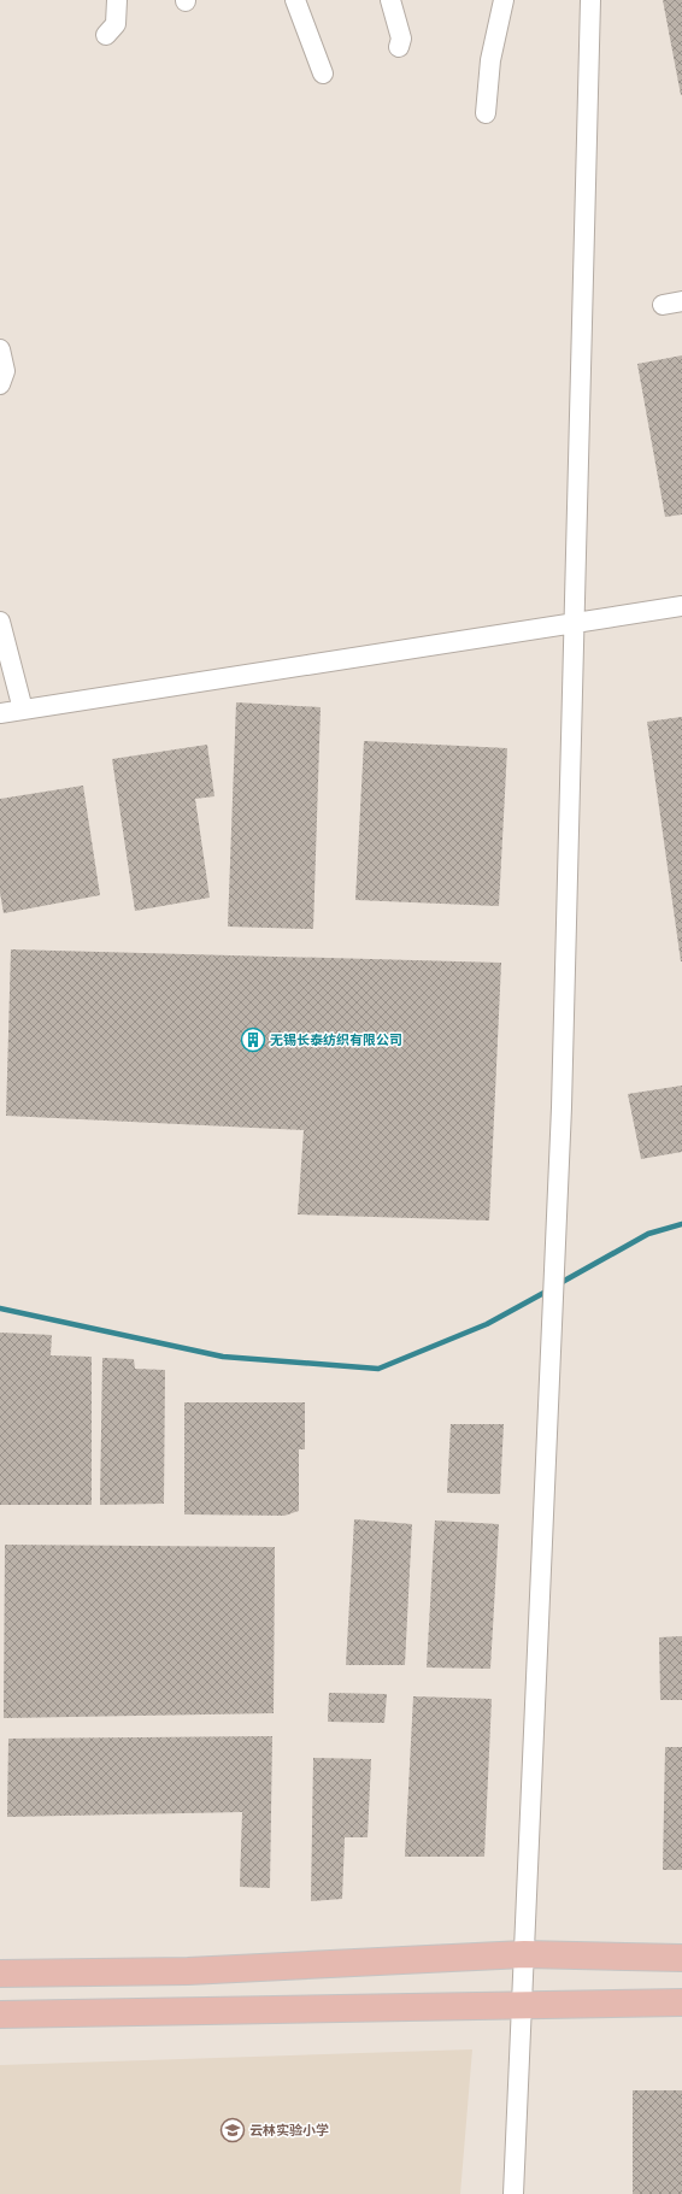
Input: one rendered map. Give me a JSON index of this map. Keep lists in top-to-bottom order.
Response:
{
  "places": {
    "building": ["无锡长泰纺织有限公司"],
    "school or university": ["云林实验小学"]
  }
}
